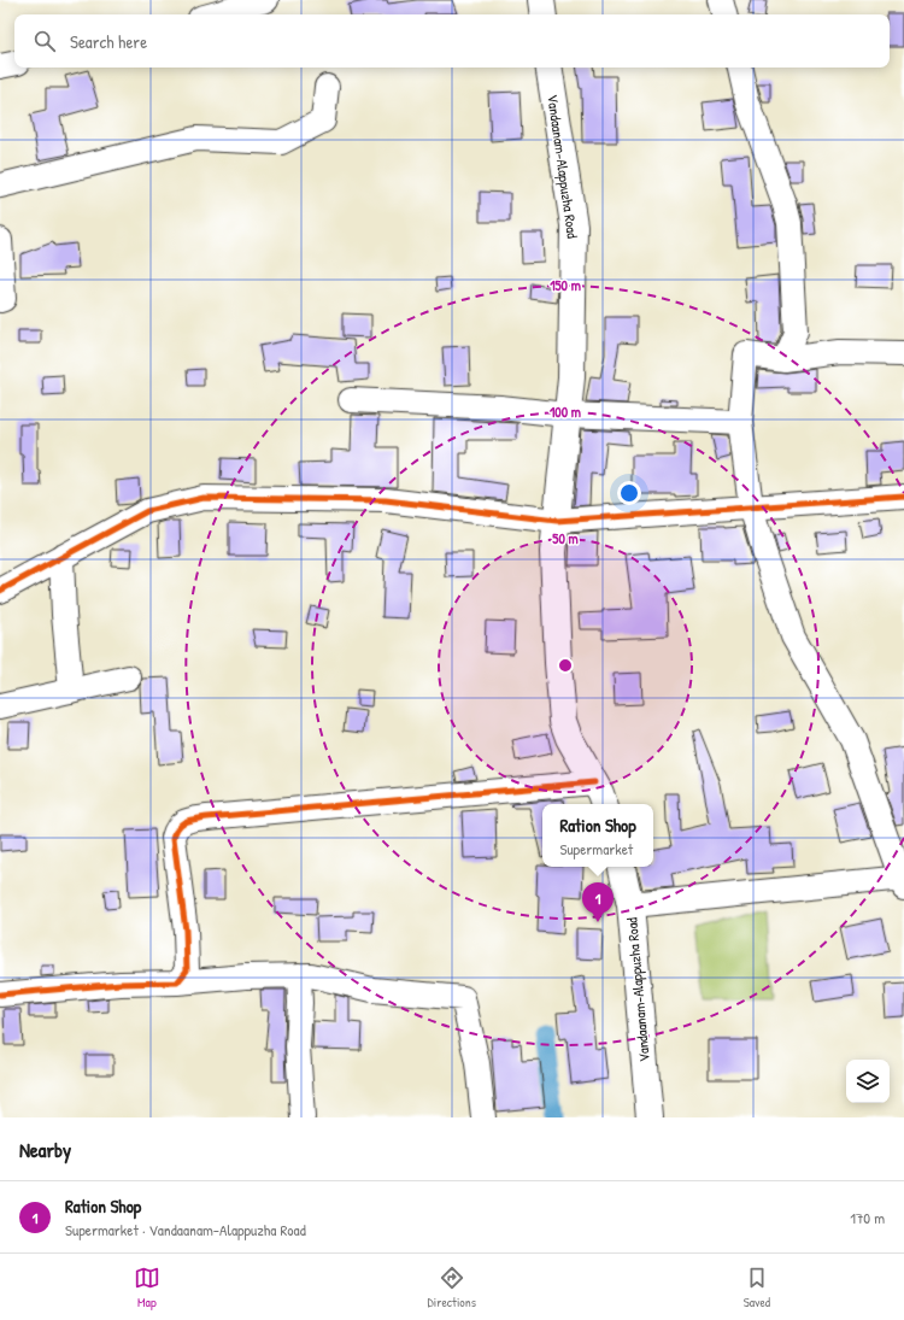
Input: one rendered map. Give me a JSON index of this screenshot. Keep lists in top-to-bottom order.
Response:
{
  "streets": {
    "main road": ["Vandaanam-Alappuzha Road"]
  },
  "page": {
    "search": "Search here",
    "popup": ["Ration Shop", "Supermarket"],
    "pins": "1",
    "heading": "Nearby",
    "list": [
      {
        "mark": "1",
        "name": "Ration Shop",
        "note": "Supermarket · Vandaanam-Alappuzha Road",
        "value": "170 m"
      }
    ],
    "nav": ["Map", "Directions", "Saved"]
  },
  "rings": ["150 m", "100 m", "50 m"]
}
